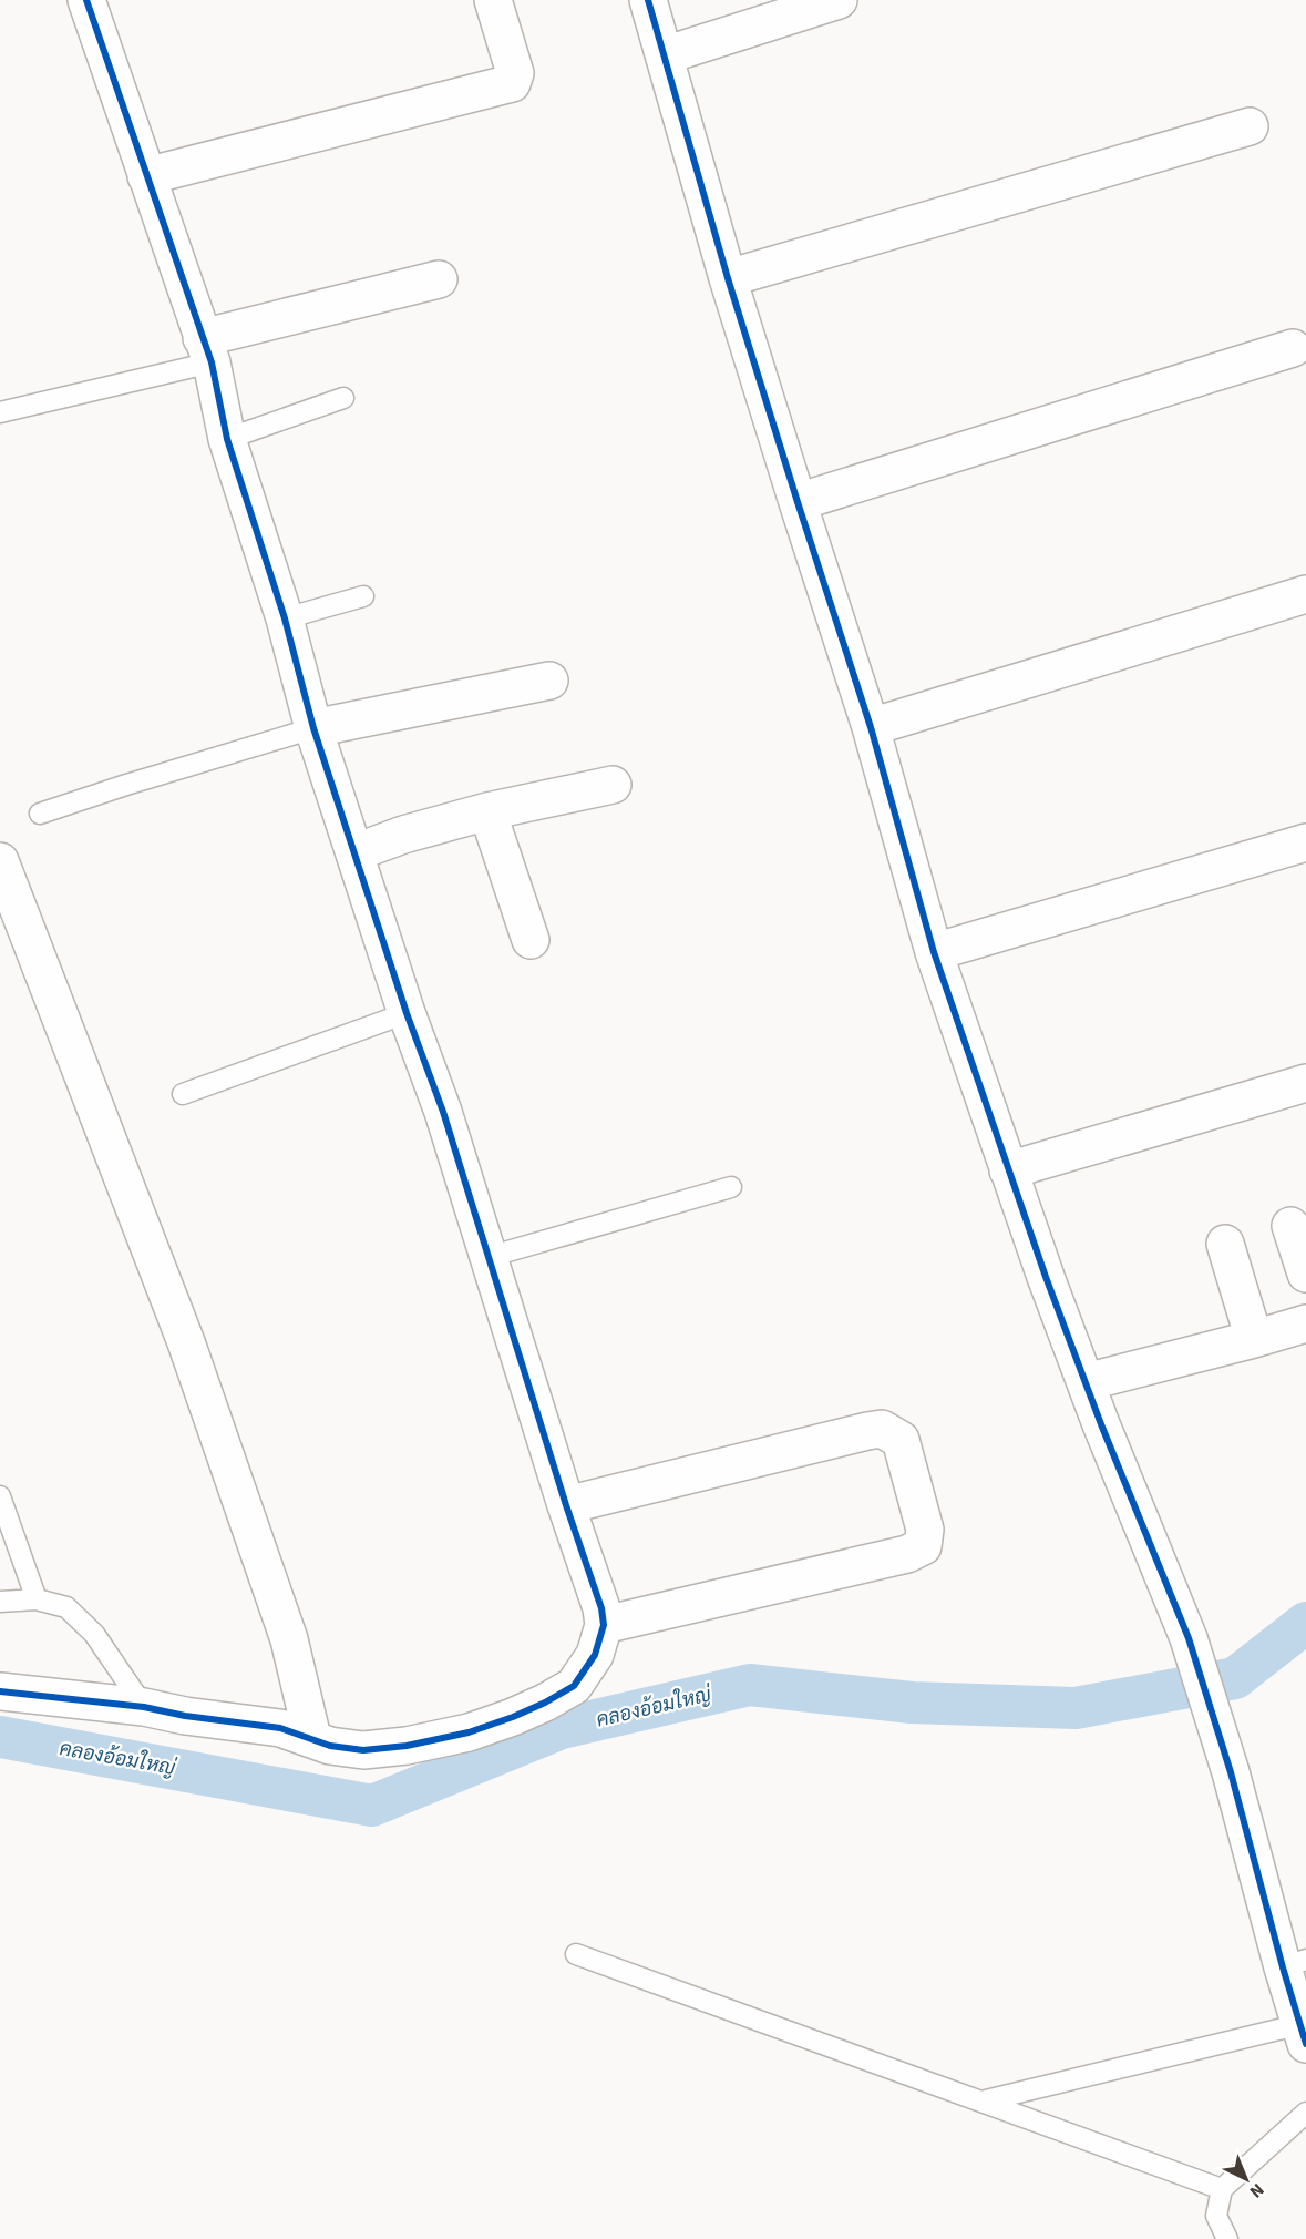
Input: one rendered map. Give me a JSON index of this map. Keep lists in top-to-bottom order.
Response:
{
  "water": ["คลองอ้อมใหญ่"],
  "north": "bottom right"
}
